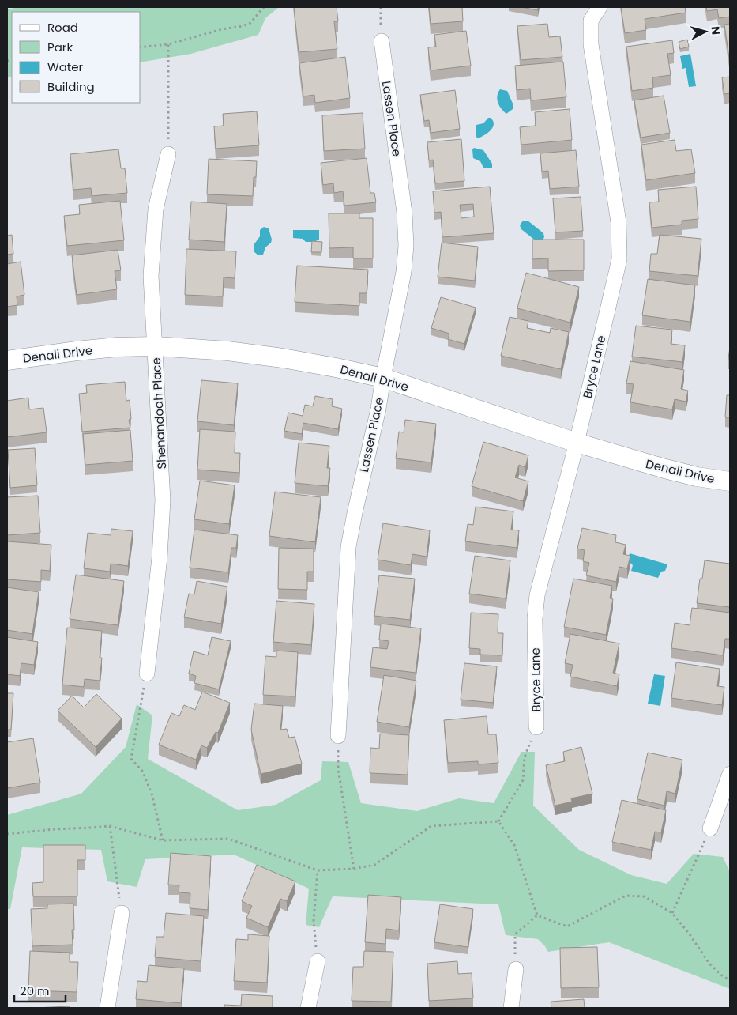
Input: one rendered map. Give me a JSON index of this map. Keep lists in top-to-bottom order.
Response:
{
  "streets": {
    "street": [
      "Lassen Place",
      "Denali Drive",
      "Bryce Lane",
      "Shenandoah Place"
    ]
  },
  "crossings": [
    ["Lassen Place", "Denali Drive"],
    ["Denali Drive", "Bryce Lane"],
    ["Denali Drive", "Shenandoah Place"]
  ],
  "legend": [
    "Road",
    "Park",
    "Water",
    "Building"
  ],
  "scale_bar": "20 m",
  "north": "right"
}
